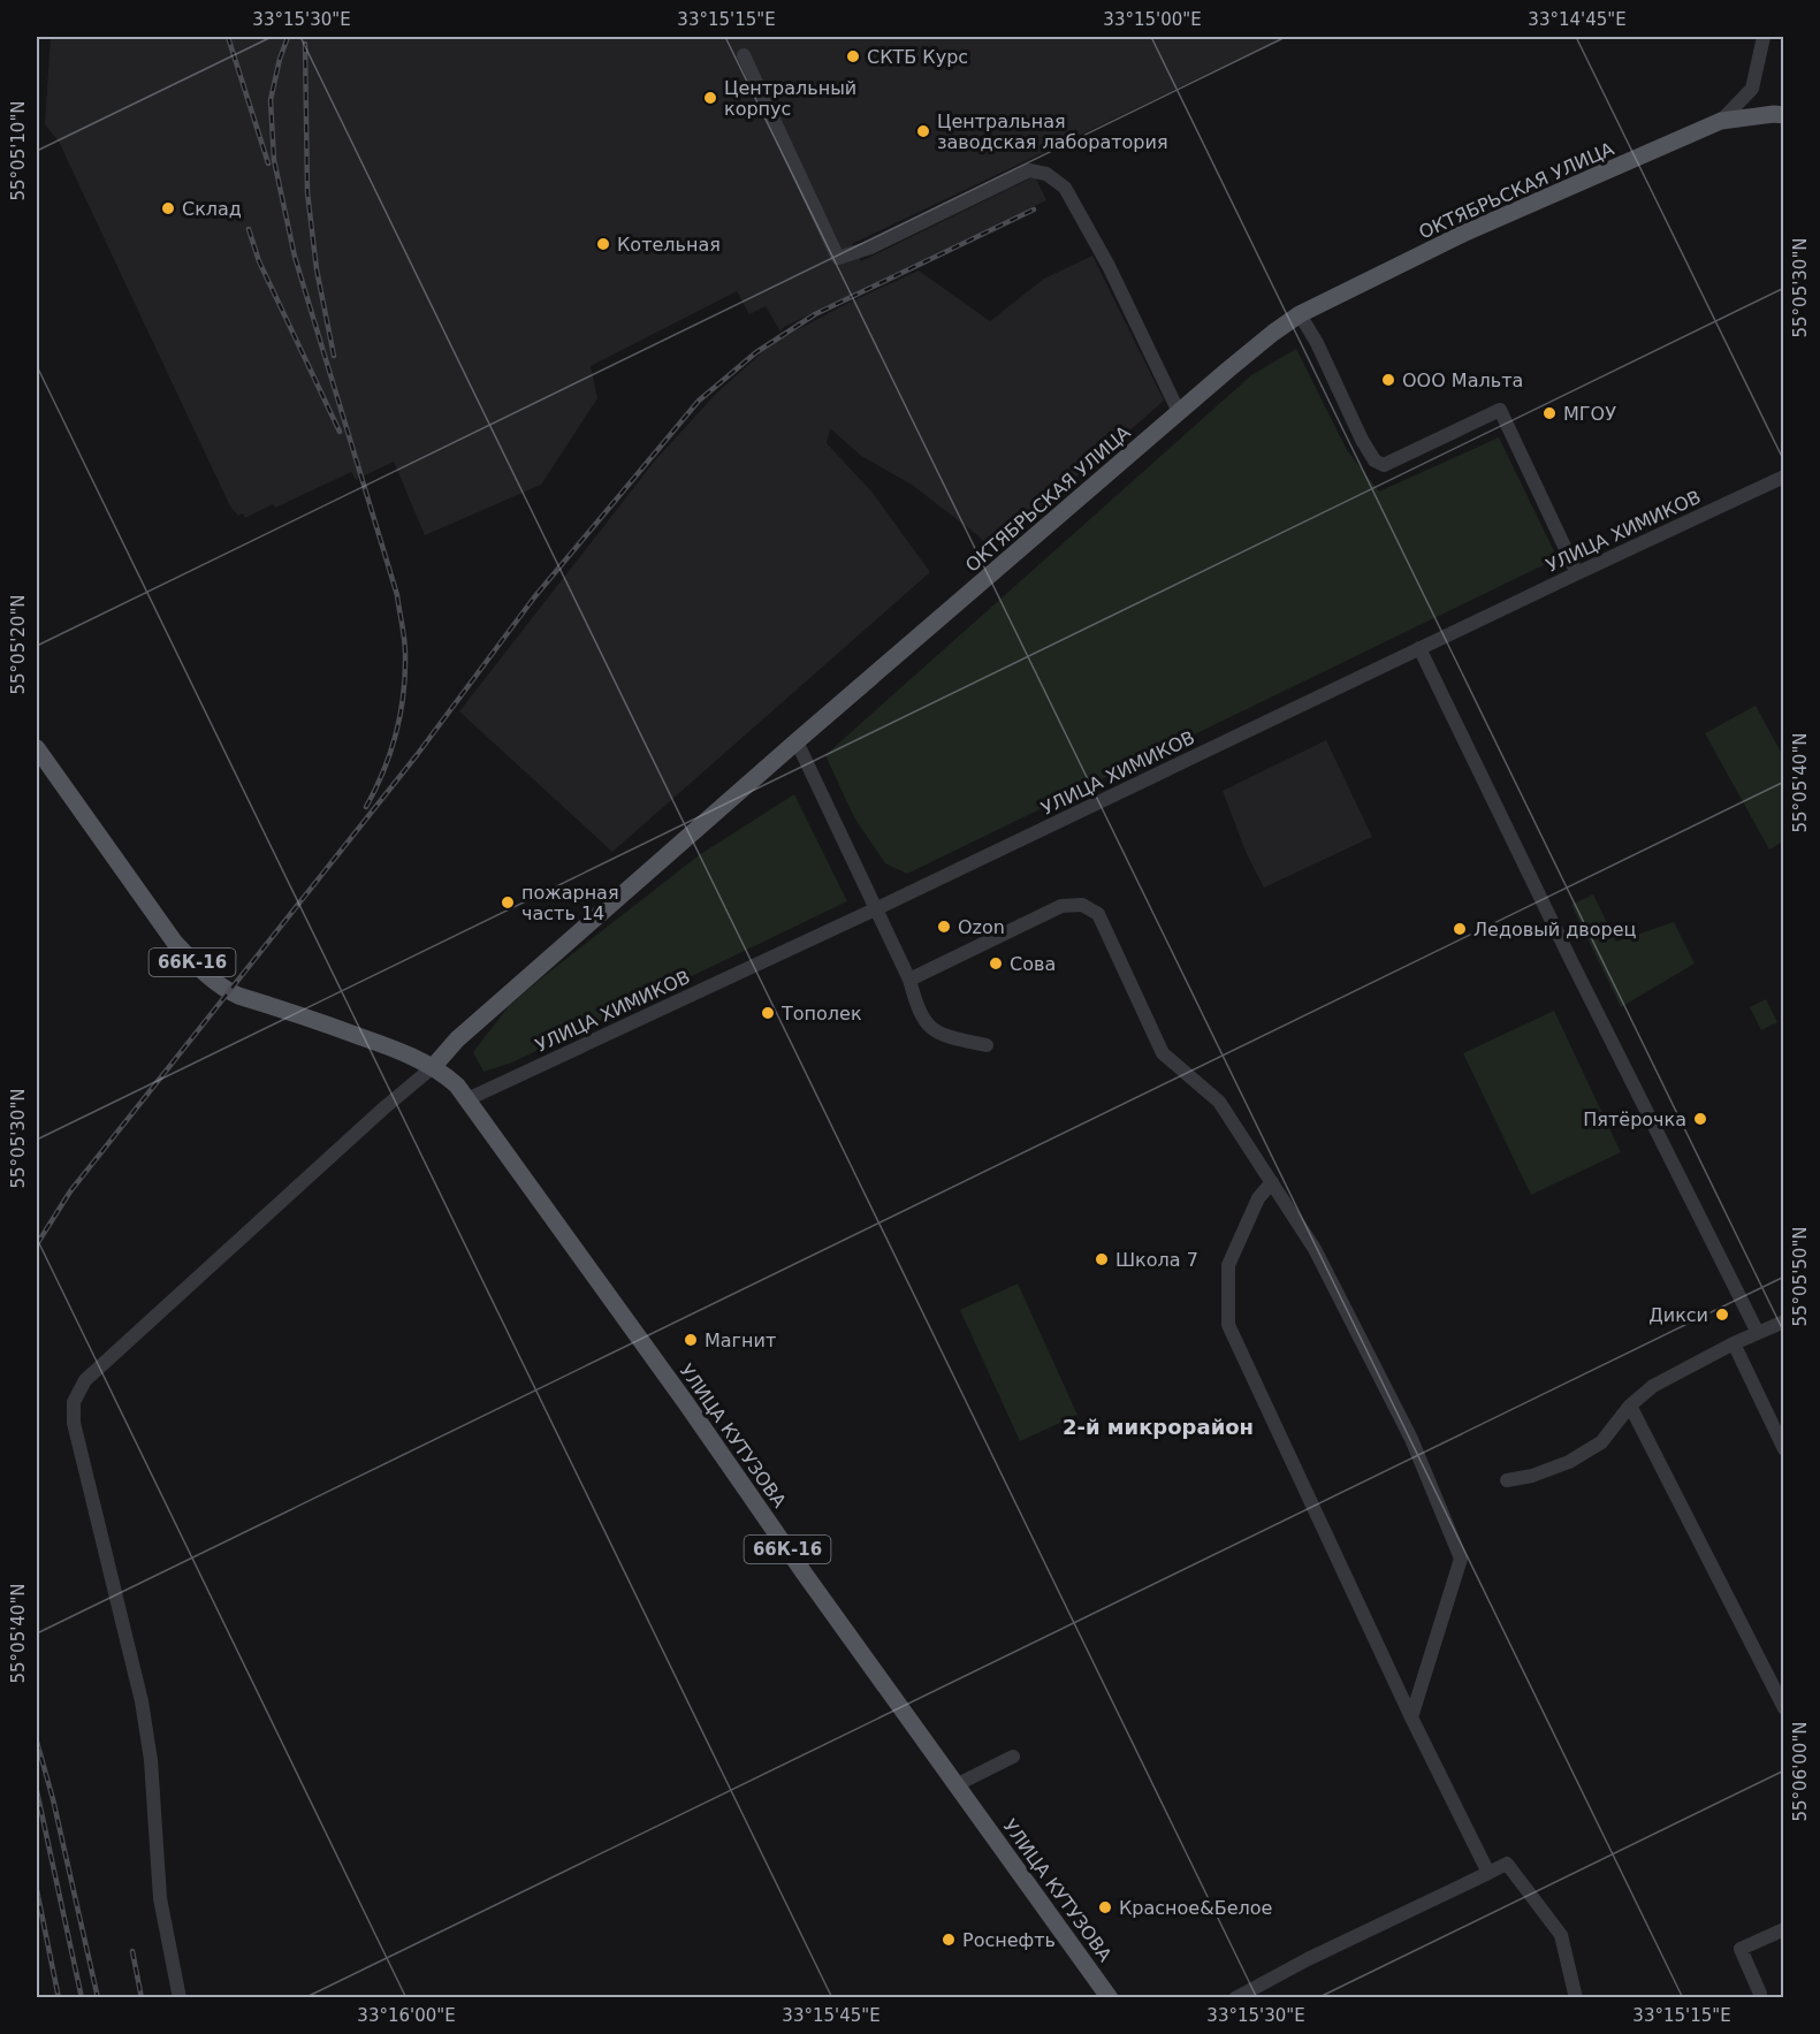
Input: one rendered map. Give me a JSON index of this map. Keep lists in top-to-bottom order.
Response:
{
  "streets": {
    "main road": ["ОКТЯБРЬСКАЯ УЛИЦА", "66К-16", "УЛИЦА КУТУЗОВА"],
    "street": ["УЛИЦА ХИМИКОВ"]
  },
  "crossings": [
    ["ОКТЯБРЬСКАЯ УЛИЦА", "66К-16"],
    ["УЛИЦА ХИМИКОВ", "66К-16"],
    ["УЛИЦА ХИМИКОВ", "УЛИЦА КУТУЗОВА"],
    ["66К-16", "УЛИЦА КУТУЗОВА"]
  ],
  "districts": ["2-й микрорайон"],
  "places": [
    "СКТБ Курс",
    "Центральный корпус",
    "Центральная заводская лаборатория",
    "Склад",
    "Котельная",
    "ООО Мальта",
    "МГОУ",
    "пожарная часть 14",
    "Ozon",
    "Ледовый дворец",
    "Сова",
    "Тополек",
    "Пятёрочка",
    "Школа 7",
    "Дикси",
    "Магнит",
    "Красное&Белое",
    "Роснефть"
  ],
  "coordinates": [
    "33°15'30\"E",
    "33°15'15\"E",
    "33°15'00\"E",
    "33°14'45\"E",
    "55°05'10\"N",
    "55°05'30\"N",
    "55°05'20\"N",
    "55°05'40\"N",
    "55°05'50\"N",
    "55°06'00\"N",
    "33°16'00\"E",
    "33°15'45\"E"
  ]
}
